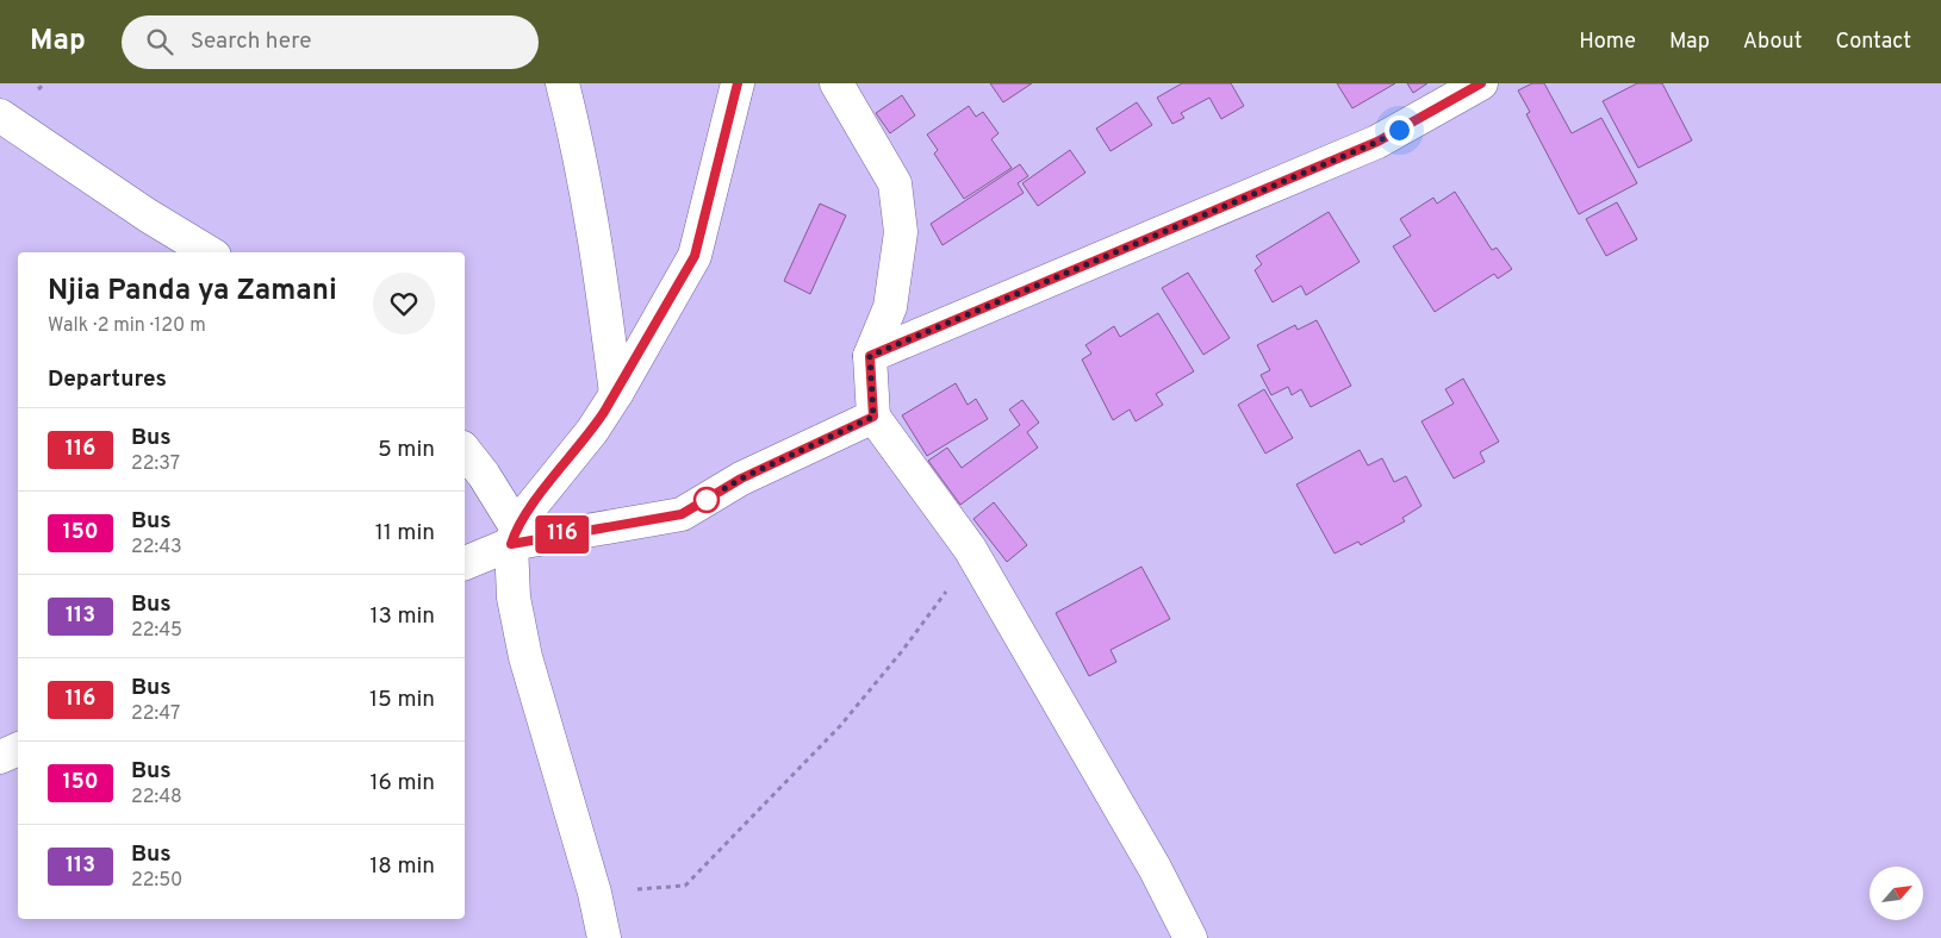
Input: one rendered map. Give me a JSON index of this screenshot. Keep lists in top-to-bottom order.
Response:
{
  "lines": ["bus line 116"],
  "north": "top right",
  "page": {
    "header": "Map",
    "search": "Search here",
    "nav": [
      "Home",
      "Map",
      "About",
      "Contact"
    ],
    "on_map": "116",
    "heading": [
      ["Njia Panda ya Zamani", "Walk · 2 min · 120 m"],
      "Departures"
    ],
    "list": [
      {
        "mark": "116",
        "name": "Bus",
        "note": "22:37",
        "value": "5 min"
      },
      {
        "mark": "150",
        "name": "Bus",
        "note": "22:43",
        "value": "11 min"
      },
      {
        "mark": "113",
        "name": "Bus",
        "note": "22:45",
        "value": "13 min"
      },
      {
        "mark": "116",
        "name": "Bus",
        "note": "22:47",
        "value": "15 min"
      },
      {
        "mark": "150",
        "name": "Bus",
        "note": "22:48",
        "value": "16 min"
      },
      {
        "mark": "113",
        "name": "Bus",
        "note": "22:50",
        "value": "18 min"
      }
    ]
  }
}
